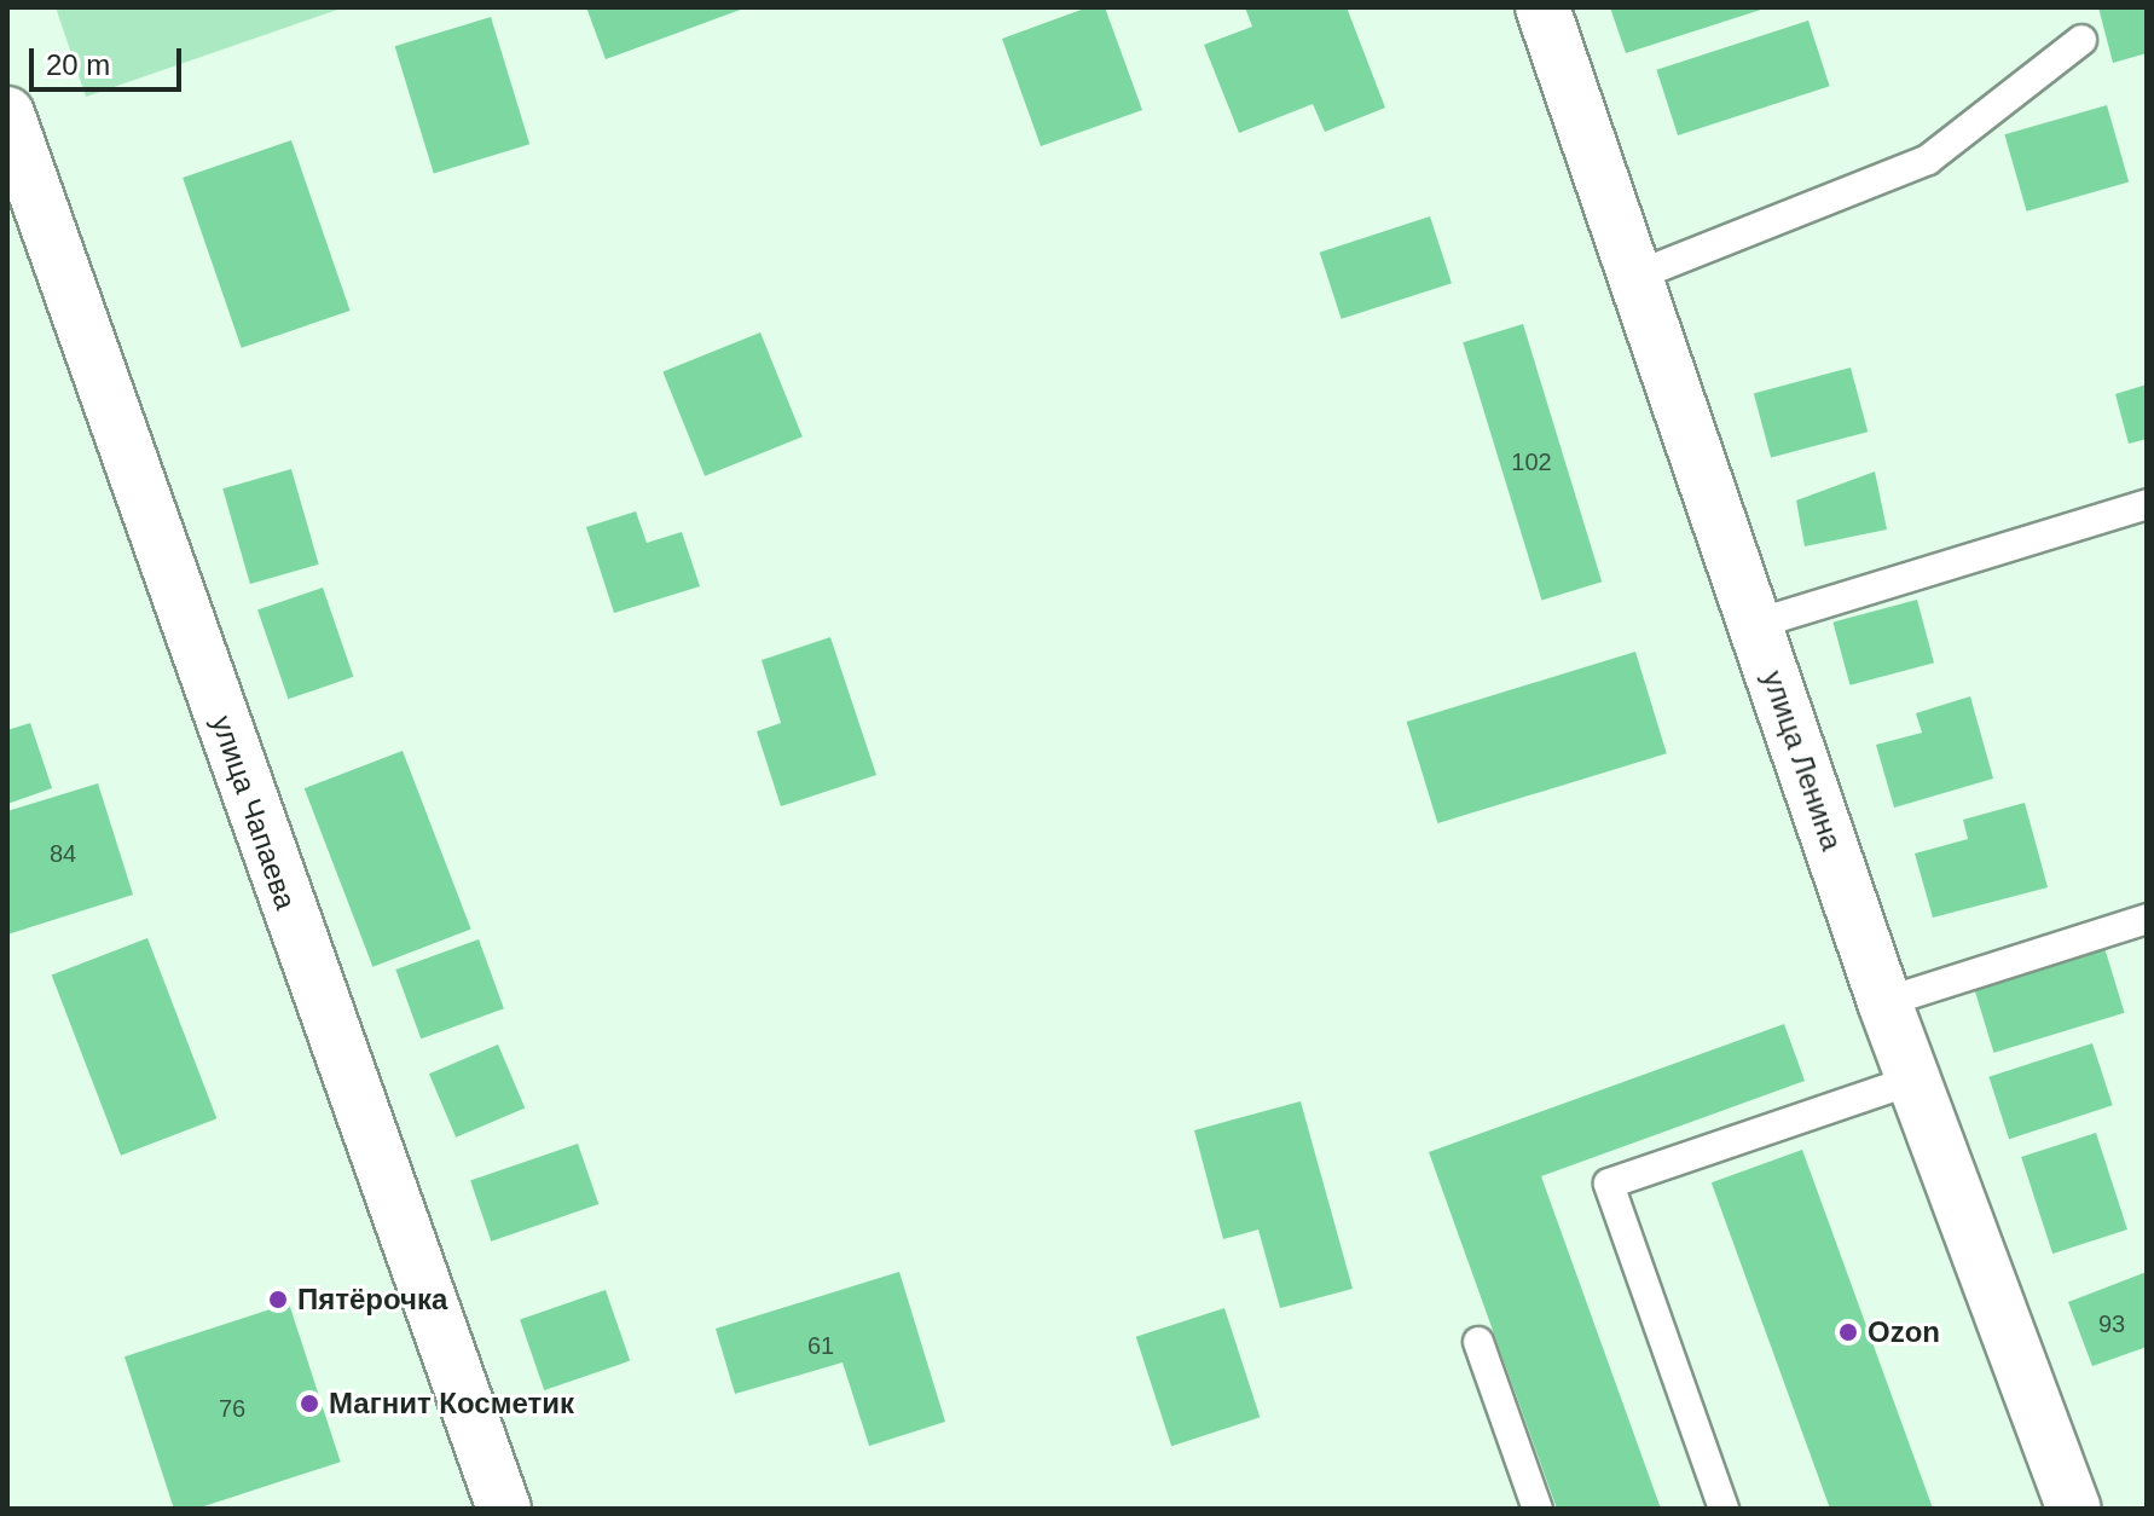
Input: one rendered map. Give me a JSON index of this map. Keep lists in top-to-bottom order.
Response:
{
  "streets": {
    "street": ["улица Ленина", "улица Чапаева"]
  },
  "places": ["Пятёрочка", "Ozon", "Магнит Косметик"],
  "house_numbers": [
    "102",
    "84",
    "93",
    "61",
    "76"
  ],
  "scale_bar": "20 m"
}
